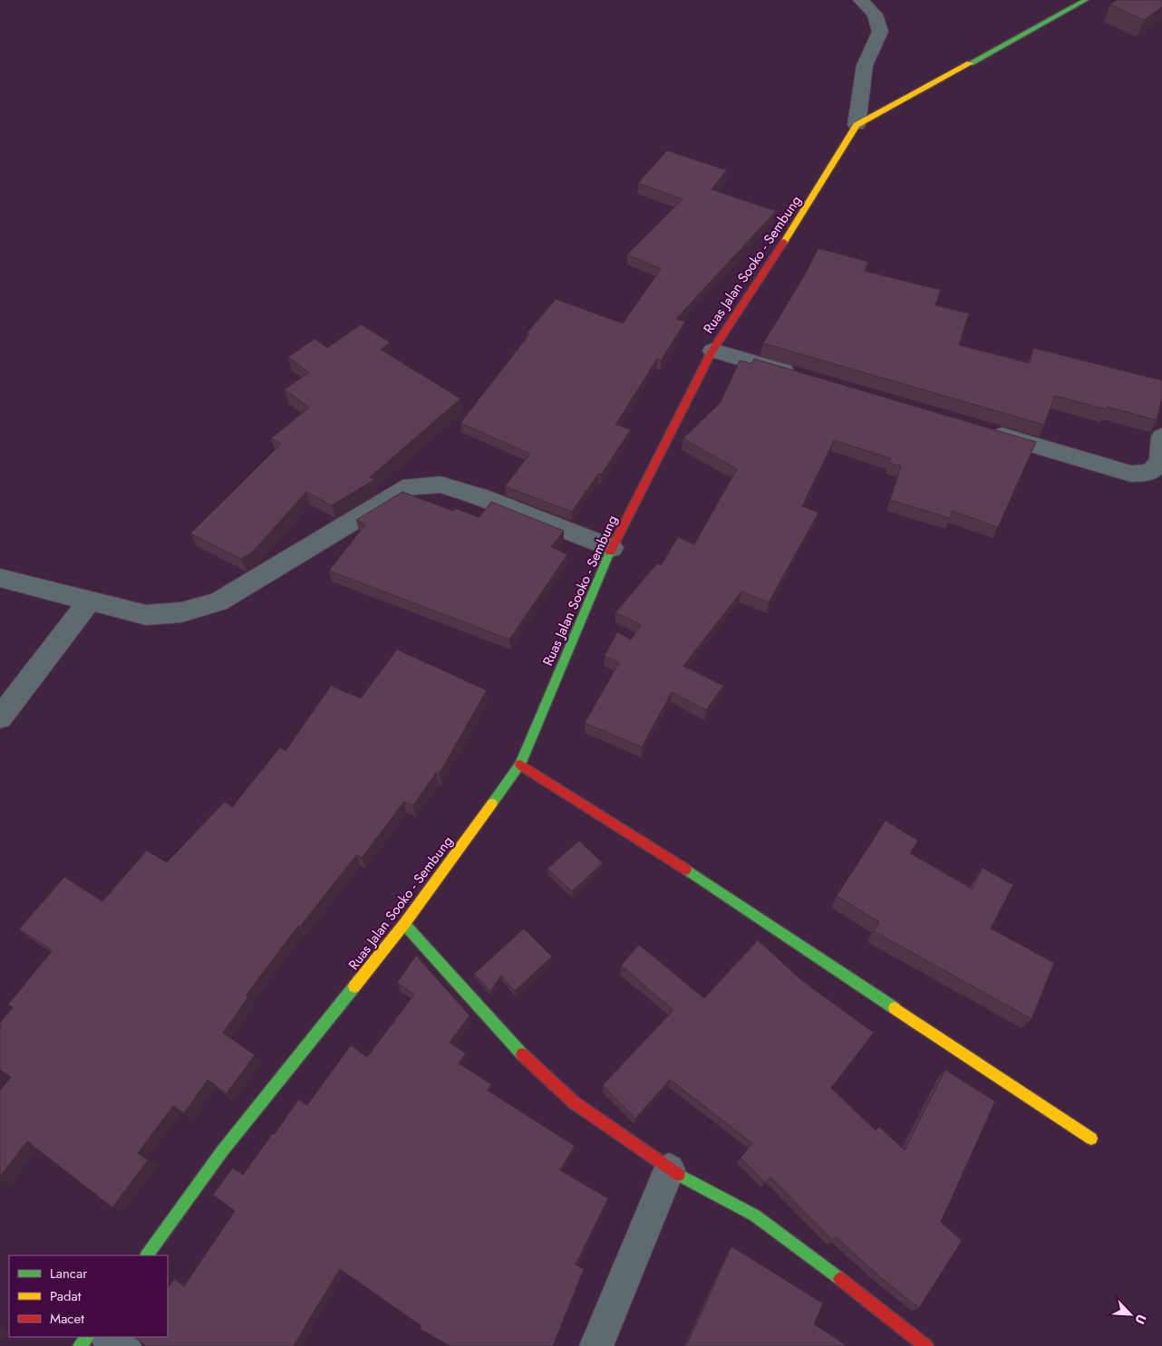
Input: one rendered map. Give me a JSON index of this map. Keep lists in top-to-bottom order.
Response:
{
  "streets": {
    "main road": ["Ruas Jalan Sooko - Sembung"]
  },
  "legend": ["Lancar", "Padat", "Macet"],
  "north": "bottom right"
}
